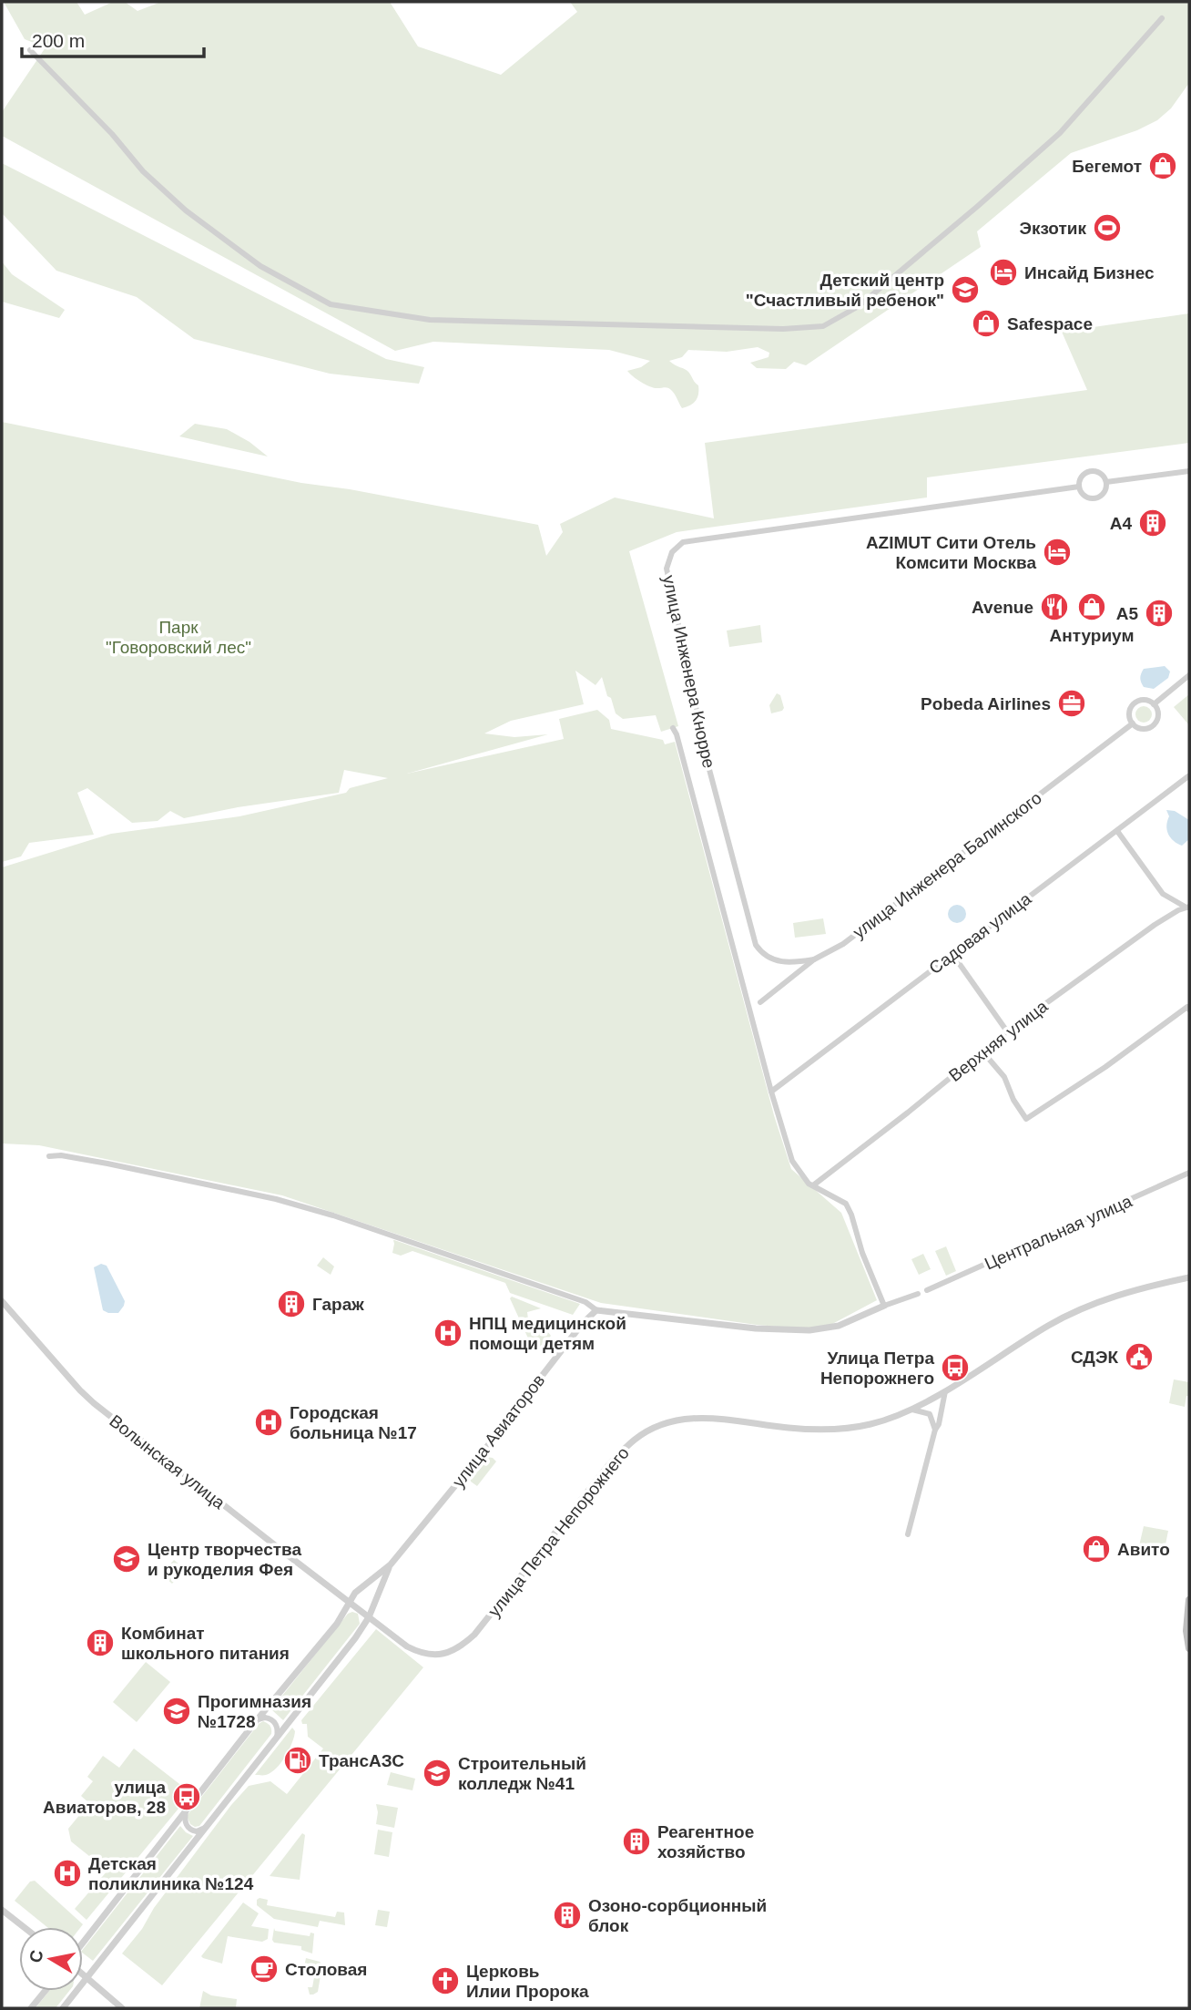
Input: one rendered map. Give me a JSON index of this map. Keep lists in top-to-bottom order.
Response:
{
  "streets": {
    "street": [
      "улица Инженера Кнорре",
      "улица Инженера Балинского",
      "Садовая улица",
      "Верхняя улица",
      "Центральная улица",
      "улица Авиаторов",
      "Волынская улица",
      "улица Петра Непорожнего"
    ]
  },
  "crossings": [
    ["улица Инженера Кнорре", "улица Инженера Балинского"],
    ["улица Авиаторов", "Волынская улица"],
    ["улица Авиаторов", "улица Петра Непорожнего"]
  ],
  "parks": ["Парк \"Говоровский лес\""],
  "places": {
    "shop": [
      "Бегемот",
      "Safespace",
      "Антуриум",
      "Авито"
    ],
    "sports": ["Экзотик"],
    "hotel": ["Инсайд Бизнес", "AZIMUT Сити Отель Комсити Москва"],
    "school or university": [
      "Детский центр \"Счастливый ребенок\"",
      "Центр творчества и рукоделия Фея",
      "Прогимназия №1728",
      "Строительный колледж №41"
    ],
    "building": [
      "А4",
      "А5",
      "Гараж",
      "Комбинат школьного питания",
      "Реагентное хозяйство",
      "Озоно-сорбционный блок"
    ],
    "restaurant": ["Avenue"],
    "office": ["Pobeda Airlines"],
    "hospital": ["НПЦ медицинской помощи детям", "Городская больница №17", "Детская поликлиника №124"],
    "public building": ["СДЭК"],
    "bus stop": ["Улица Петра Непорожнего", "улица Авиаторов, 28"],
    "fuel station": ["ТрансАЗС"],
    "cafe": ["Столовая"],
    "church": ["Церковь Илии Пророка"]
  },
  "scale_bar": "200 m",
  "north": "left"
}
